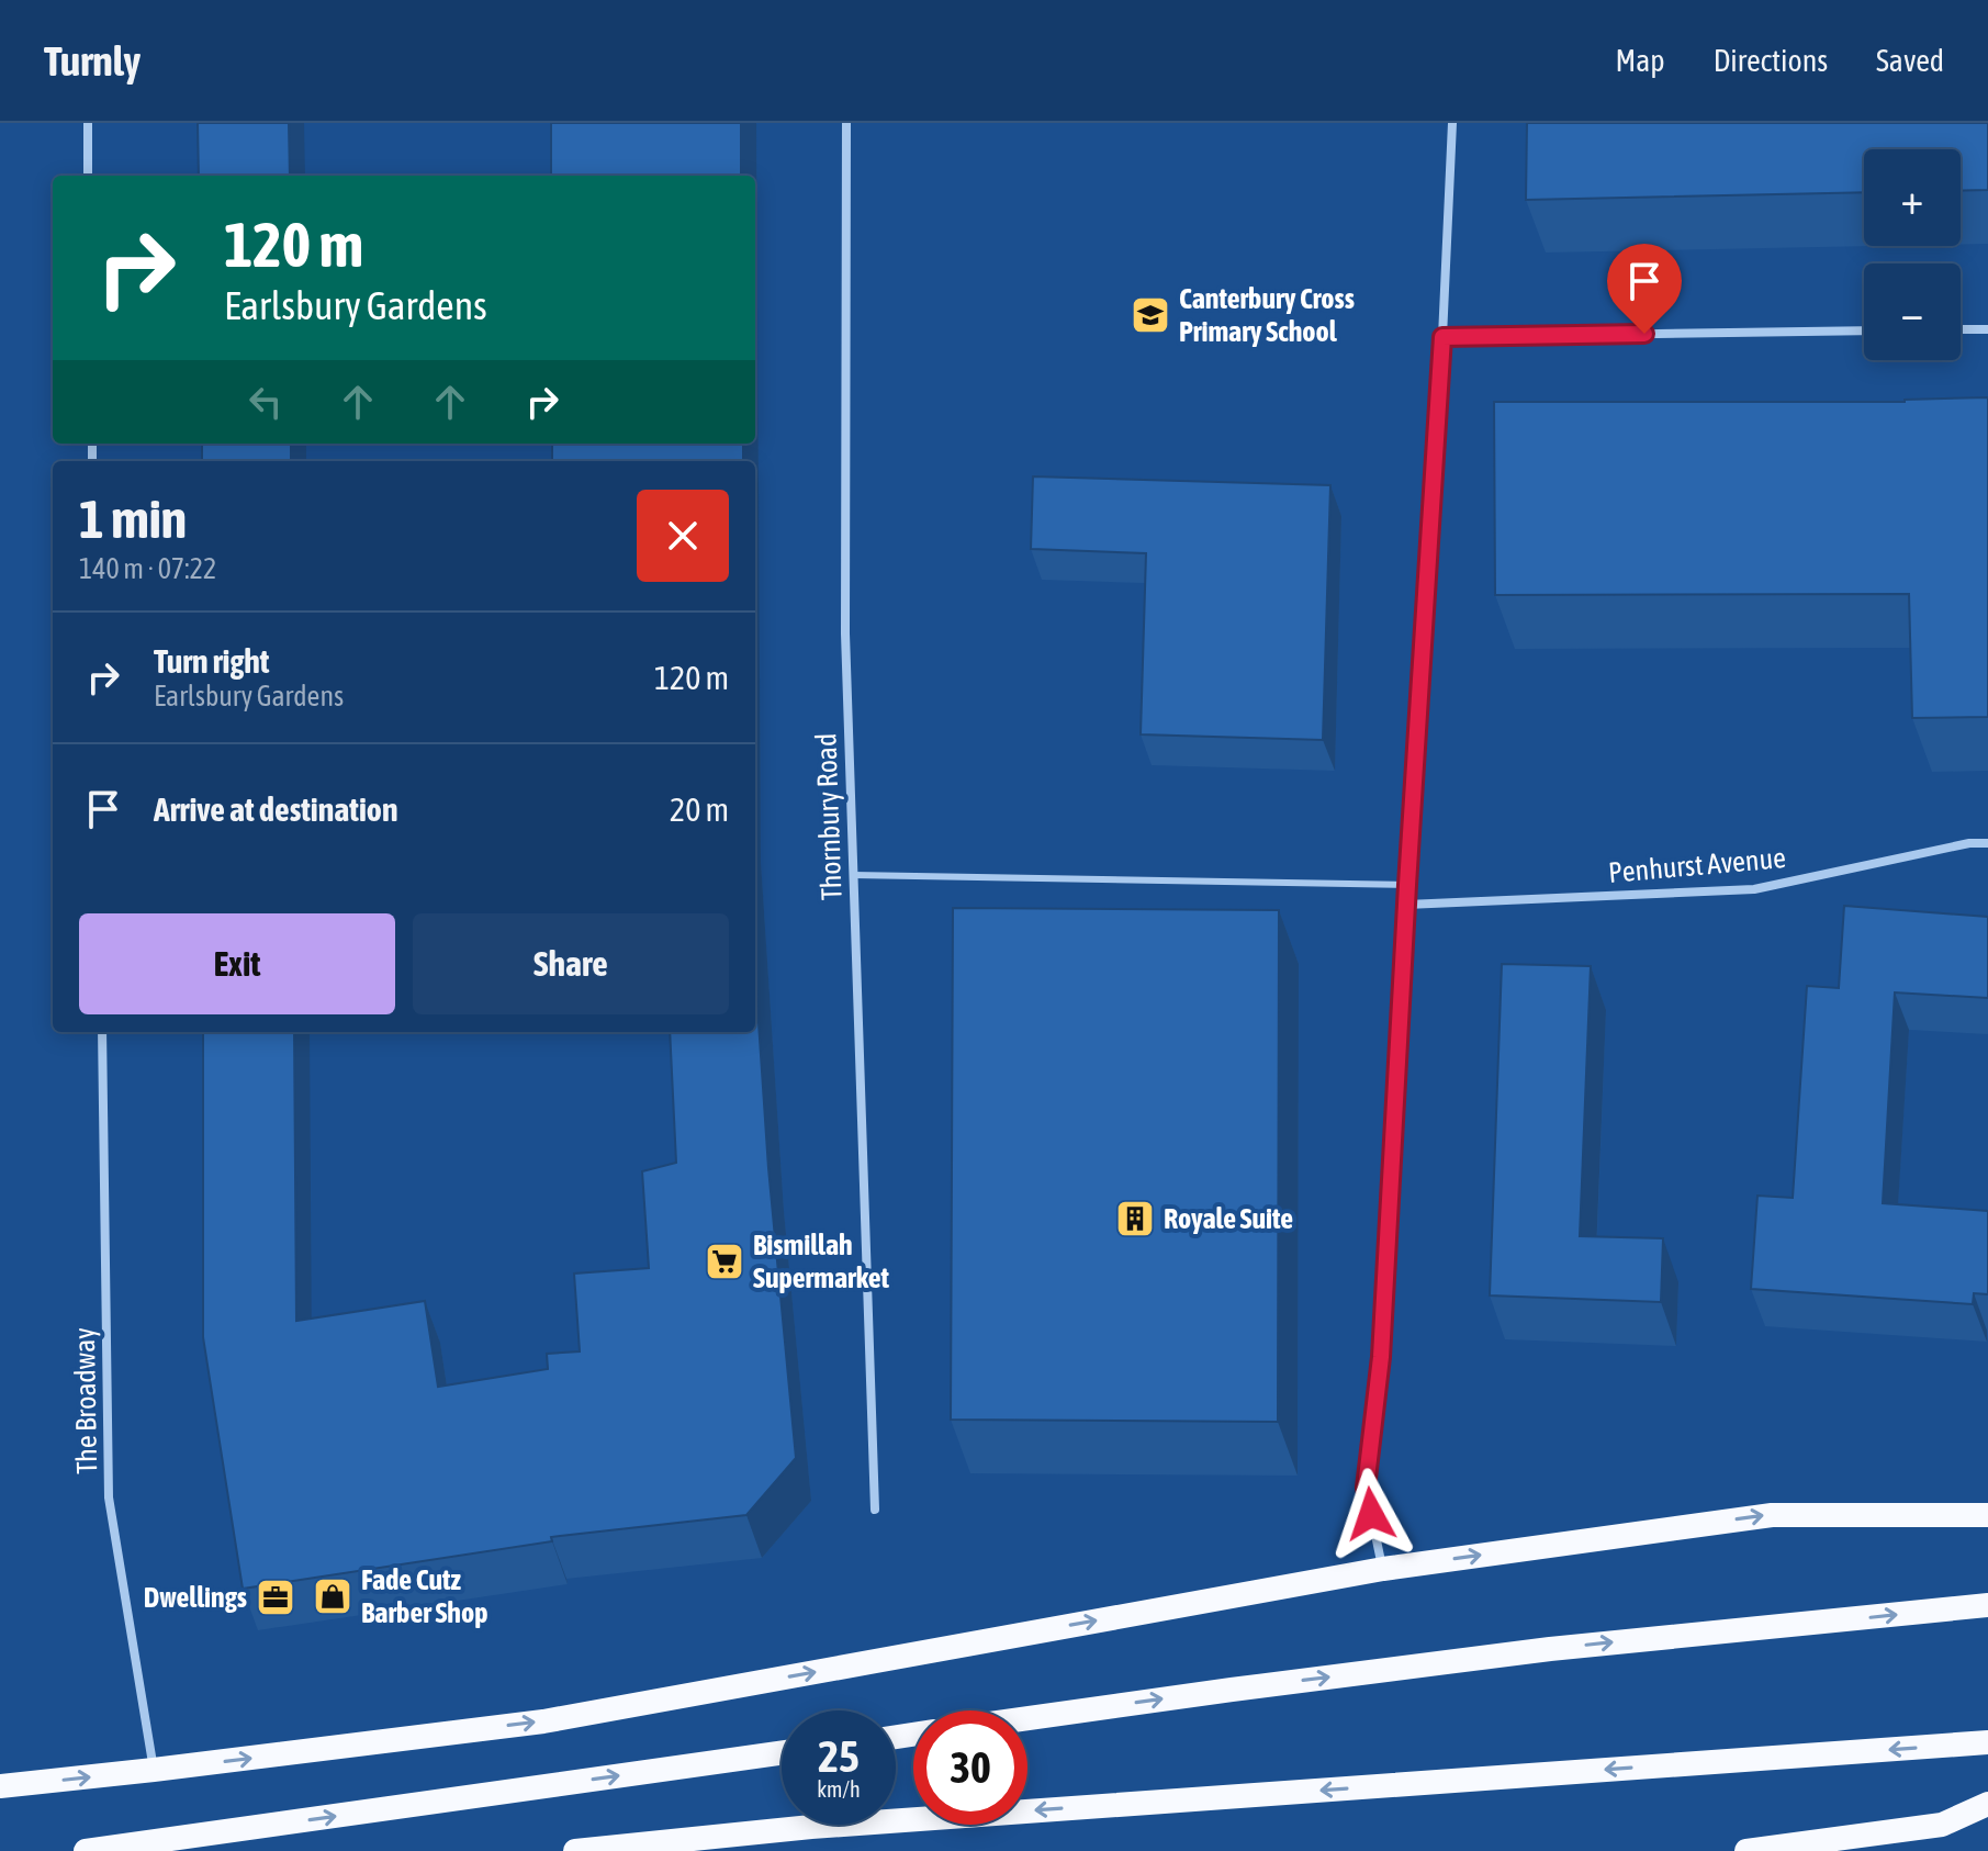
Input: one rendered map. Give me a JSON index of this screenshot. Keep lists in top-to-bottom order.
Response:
{
  "streets": {
    "street": ["Thornbury Road", "Penhurst Avenue", "The Broadway"]
  },
  "places": {
    "school or university": ["Canterbury Cross Primary School"],
    "building": ["Royale Suite"],
    "supermarket": ["Bismillah Supermarket"],
    "shop": ["Fade Cutz Barber Shop"],
    "office": ["Dwellings"]
  },
  "page": {
    "header": "Turnly",
    "nav": ["Map", "Directions", "Saved"],
    "map_buttons": ["+", "−"],
    "turn": ["120 m", "Earlsbury Gardens"],
    "heading": ["1 min", "140 m · 07:22"],
    "list": [
      {
        "name": "Turn right",
        "note": "Earlsbury Gardens",
        "value": "120 m"
      },
      {
        "name": "Arrive at destination",
        "value": "20 m"
      }
    ],
    "buttons": ["Exit", "Share"],
    "speed": "25 km/h",
    "limit": "30"
  }
}
